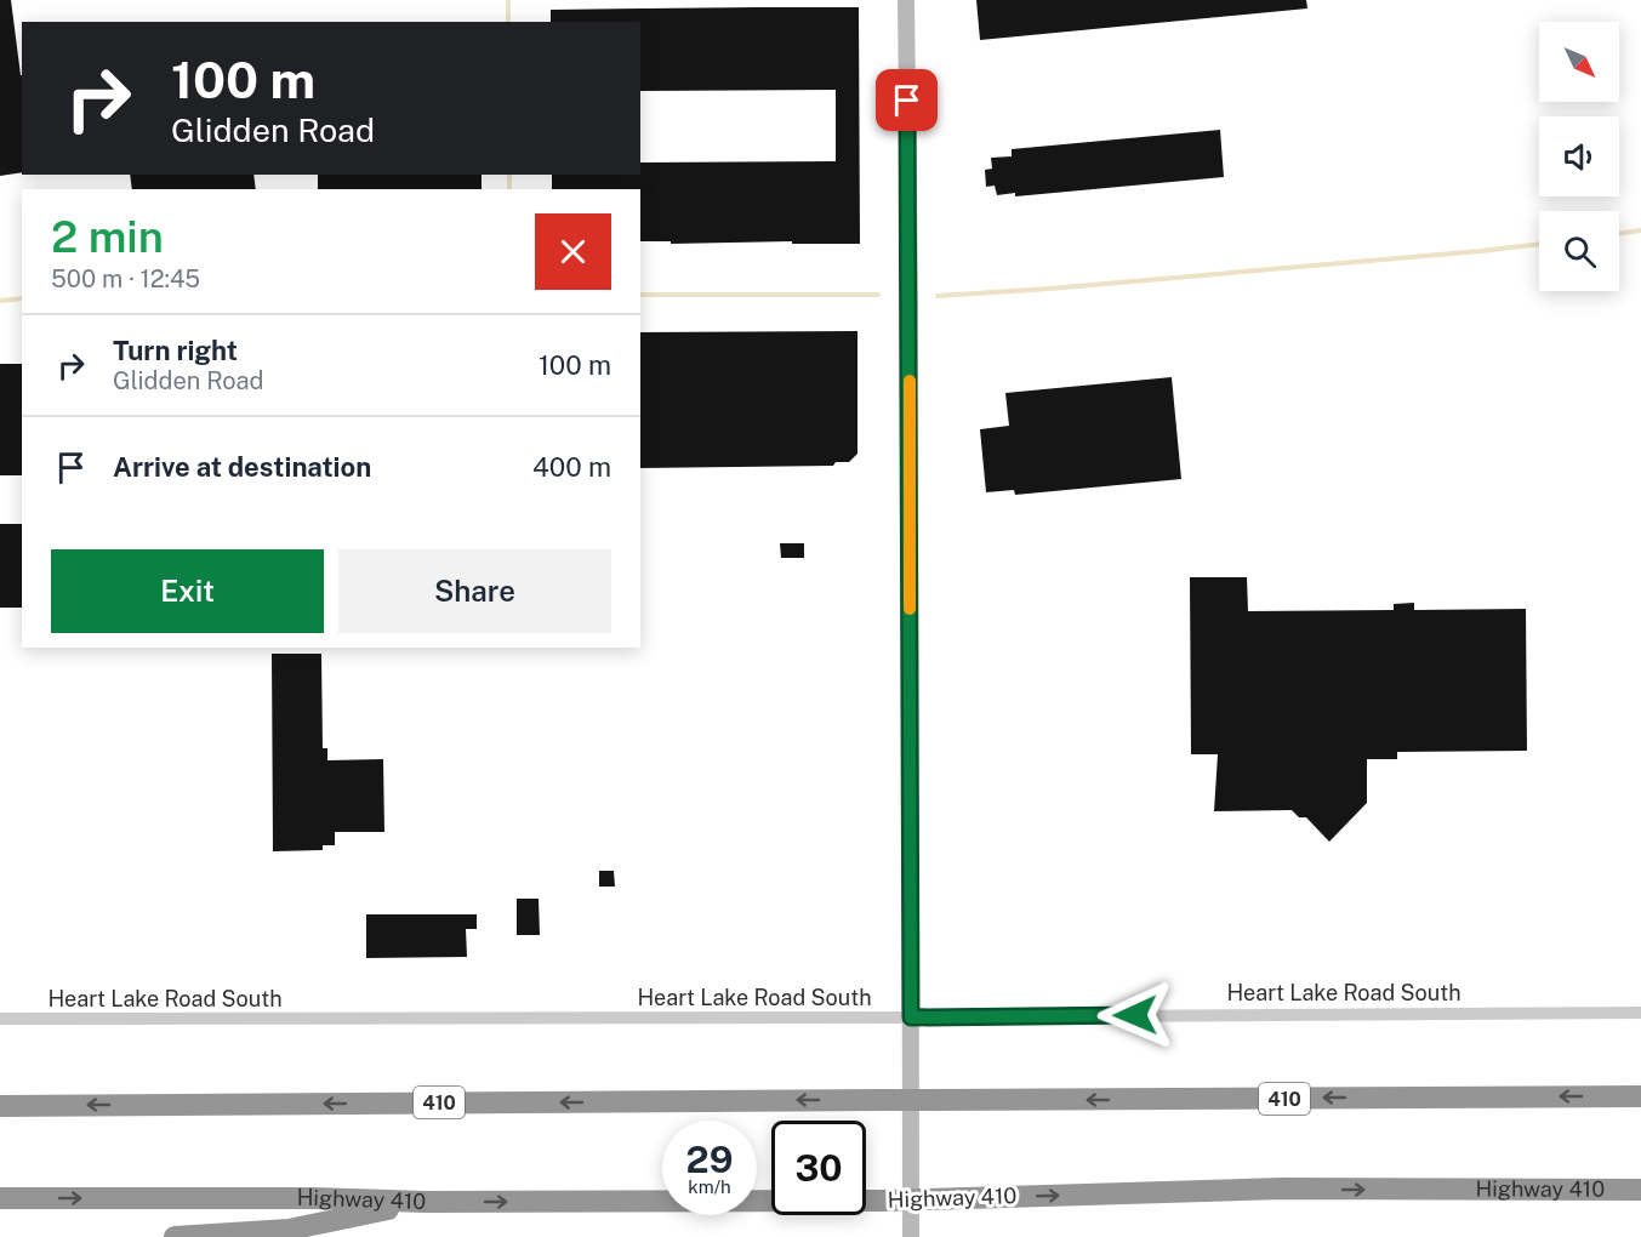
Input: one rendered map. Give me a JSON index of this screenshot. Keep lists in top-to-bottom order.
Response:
{
  "streets": {
    "highway": ["410", "Highway 410"],
    "street": ["Heart Lake Road South"]
  },
  "north": "bottom right",
  "page": {
    "turn": ["100 m", "Glidden Road"],
    "heading": ["2 min", "500 m · 12:45"],
    "list": [
      {
        "name": "Turn right",
        "note": "Glidden Road",
        "value": "100 m"
      },
      {
        "name": "Arrive at destination",
        "value": "400 m"
      }
    ],
    "buttons": ["Exit", "Share"],
    "speed": "29 km/h",
    "limit": "30"
  }
}
